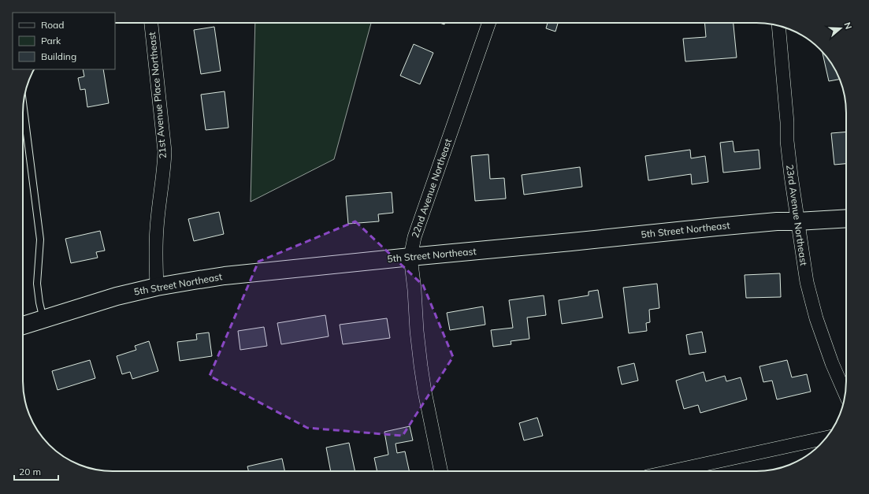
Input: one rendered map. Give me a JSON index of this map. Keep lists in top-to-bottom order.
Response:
{
  "streets": {
    "street": [
      "21st Avenue Place Northeast",
      "22nd Avenue Northeast",
      "23rd Avenue Northeast",
      "5th Street Northeast"
    ]
  },
  "crossings": [
    ["21st Avenue Place Northeast", "5th Street Northeast"],
    ["22nd Avenue Northeast", "5th Street Northeast"],
    ["23rd Avenue Northeast", "5th Street Northeast"]
  ],
  "legend": ["Road", "Park", "Building"],
  "scale_bar": "20 m",
  "north": "right"
}
